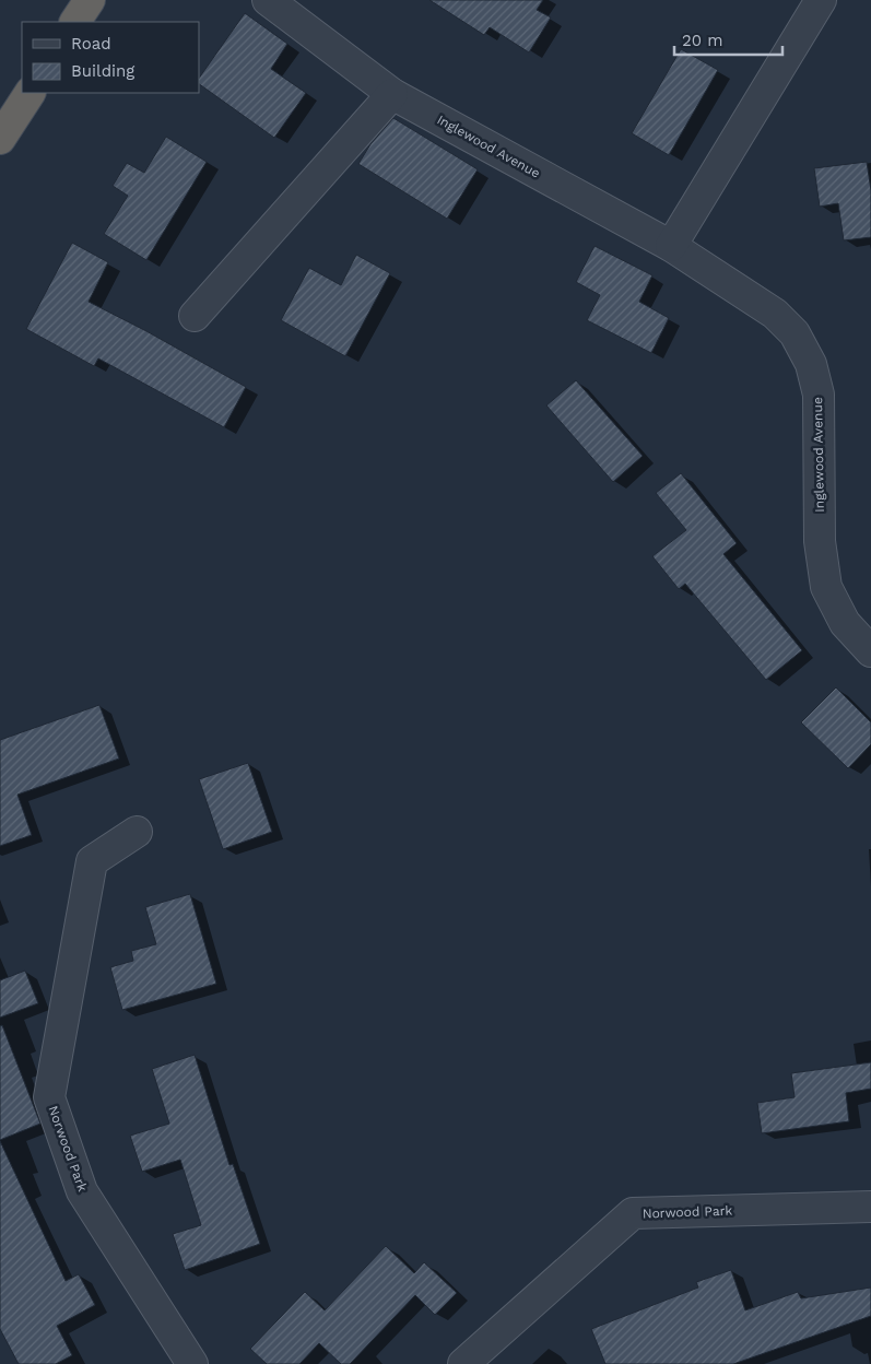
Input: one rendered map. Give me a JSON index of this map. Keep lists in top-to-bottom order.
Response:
{
  "streets": {
    "street": ["Inglewood Avenue", "Norwood Park"]
  },
  "legend": ["Road", "Building"],
  "scale_bar": "20 m"
}
